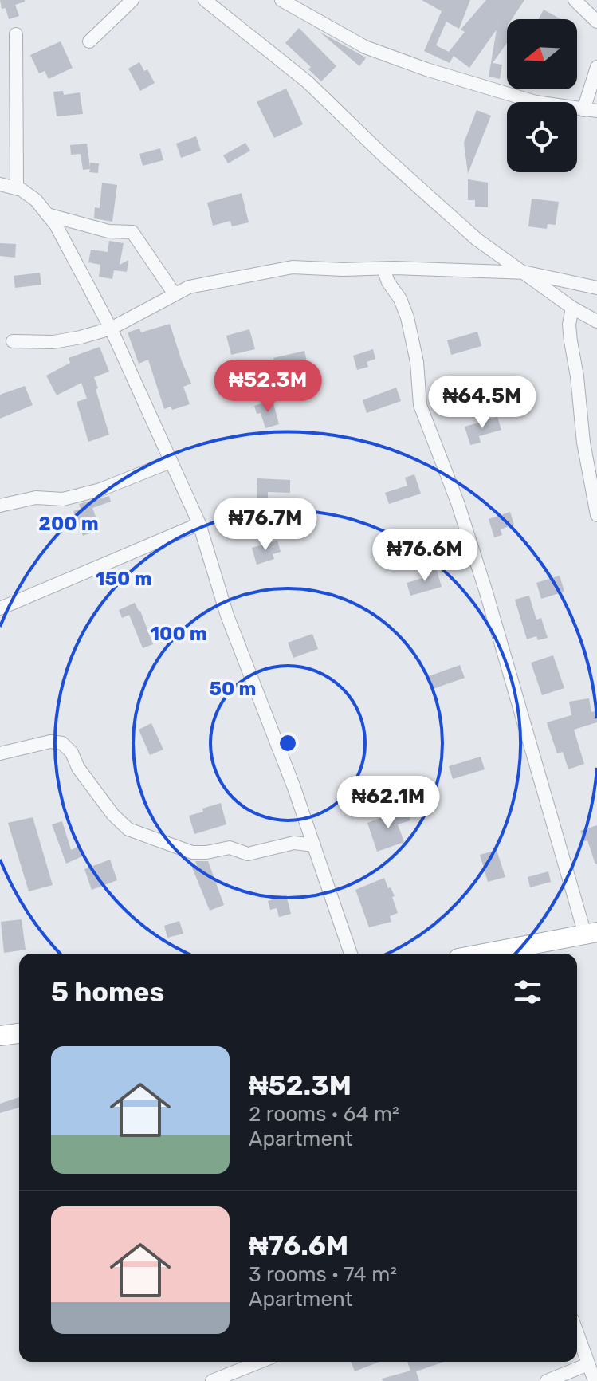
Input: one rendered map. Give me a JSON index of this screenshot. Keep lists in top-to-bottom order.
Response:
{
  "north": "left",
  "page": {
    "price": [
      "₦52.3M",
      "₦64.5M",
      "₦76.7M",
      "₦76.6M",
      "₦62.1M"
    ],
    "heading": "5 homes",
    "list": [
      {
        "name": "₦52.3M",
        "note": "2 rooms · 64 m² · Apartment"
      },
      {
        "name": "₦76.6M",
        "note": "3 rooms · 74 m² · Apartment"
      }
    ]
  },
  "rings": [
    "200 m",
    "150 m",
    "100 m",
    "50 m"
  ]
}
